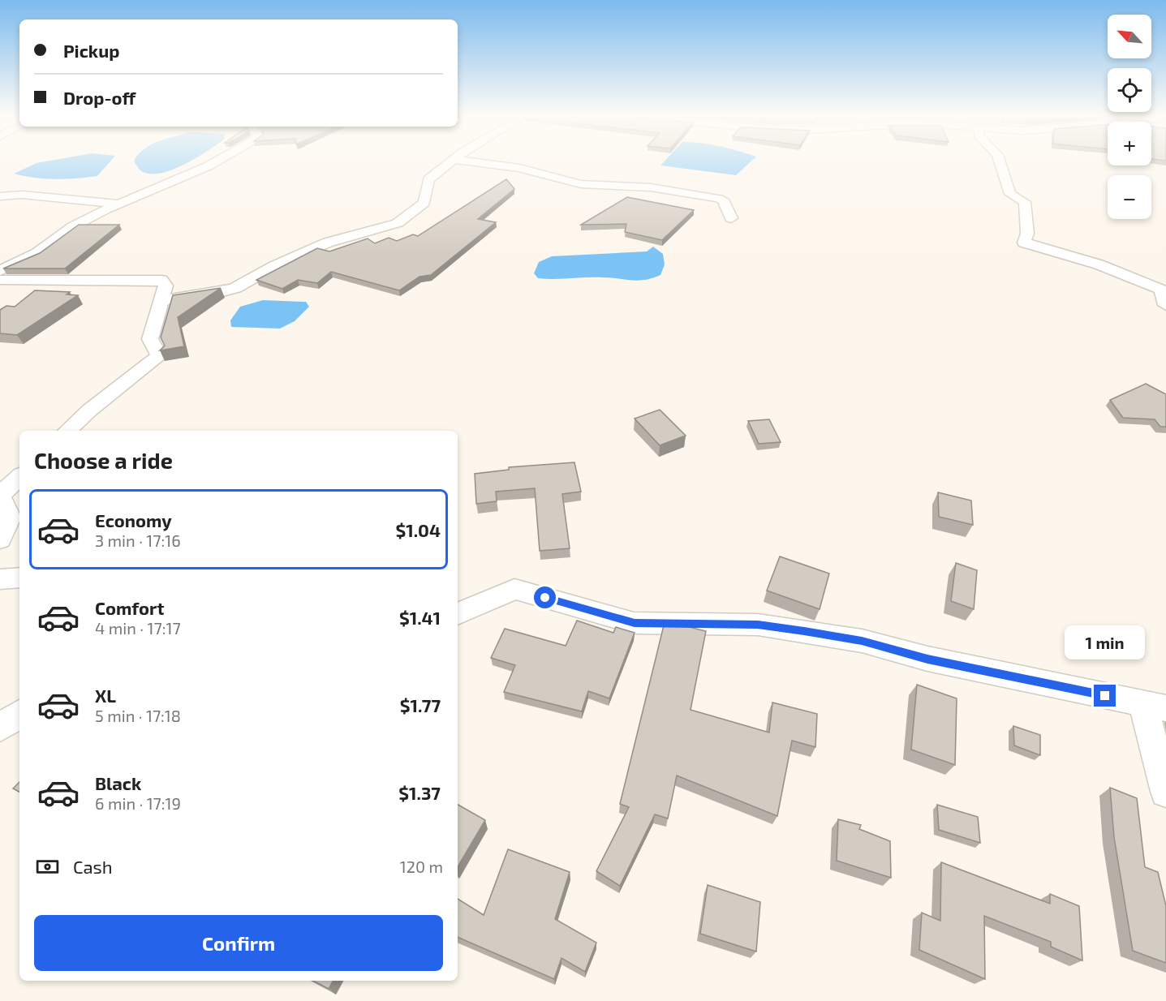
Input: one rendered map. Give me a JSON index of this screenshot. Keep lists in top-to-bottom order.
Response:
{
  "north": "top left",
  "page": {
    "map_buttons": ["+", "−"],
    "banner": ["Pickup", "Drop-off"],
    "heading": "Choose a ride",
    "list": [
      {
        "name": "Economy",
        "note": "3 min · 17:16",
        "value": "$1.04"
      },
      {
        "name": "Comfort",
        "note": "4 min · 17:17",
        "value": "$1.41"
      },
      {
        "name": "XL",
        "note": "5 min · 17:18",
        "value": "$1.77"
      },
      {
        "name": "Black",
        "note": "6 min · 17:19",
        "value": "$1.37"
      }
    ],
    "bubble": "1 min",
    "pay": ["Cash", "120 m"],
    "buttons": "Confirm"
  }
}
